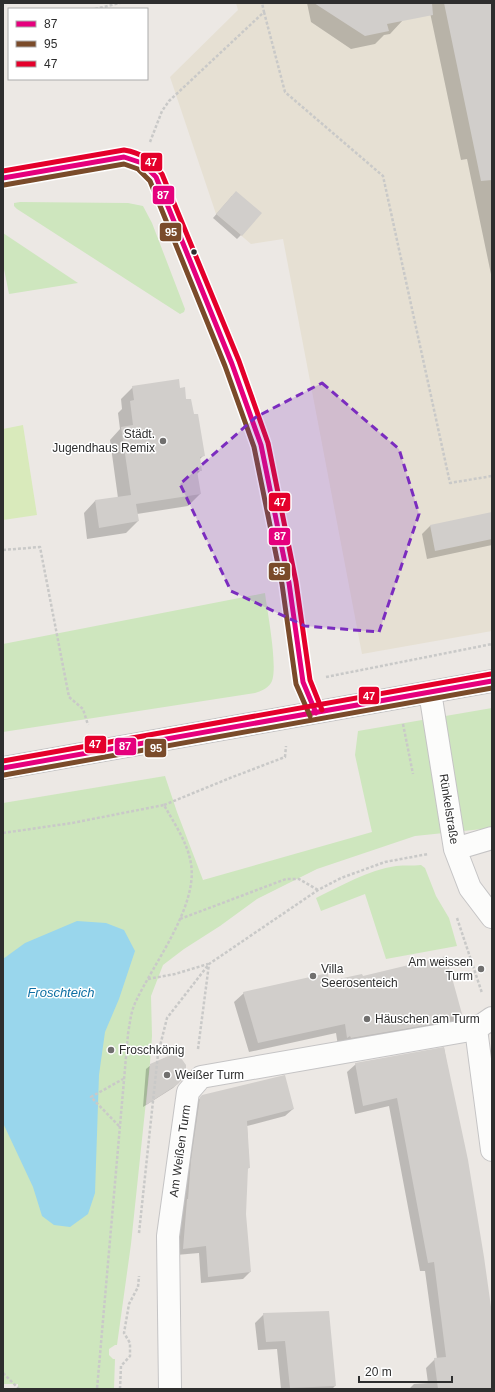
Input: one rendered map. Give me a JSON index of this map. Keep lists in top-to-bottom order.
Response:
{
  "streets": {
    "street": ["Rünkelstraße", "Am Weißen Turm"]
  },
  "water": ["Froschteich"],
  "places": [
    "Städt. Jugendhaus Remix",
    "Am weissen Turm",
    "Villa Seerosenteich",
    "Häuschen am Turm",
    "Froschkönig",
    "Weißer Turm"
  ],
  "lines": ["transit line 47", "transit line 87", "transit line 95"],
  "legend": ["87", "95", "47"],
  "scale_bar": "20 m"
}
